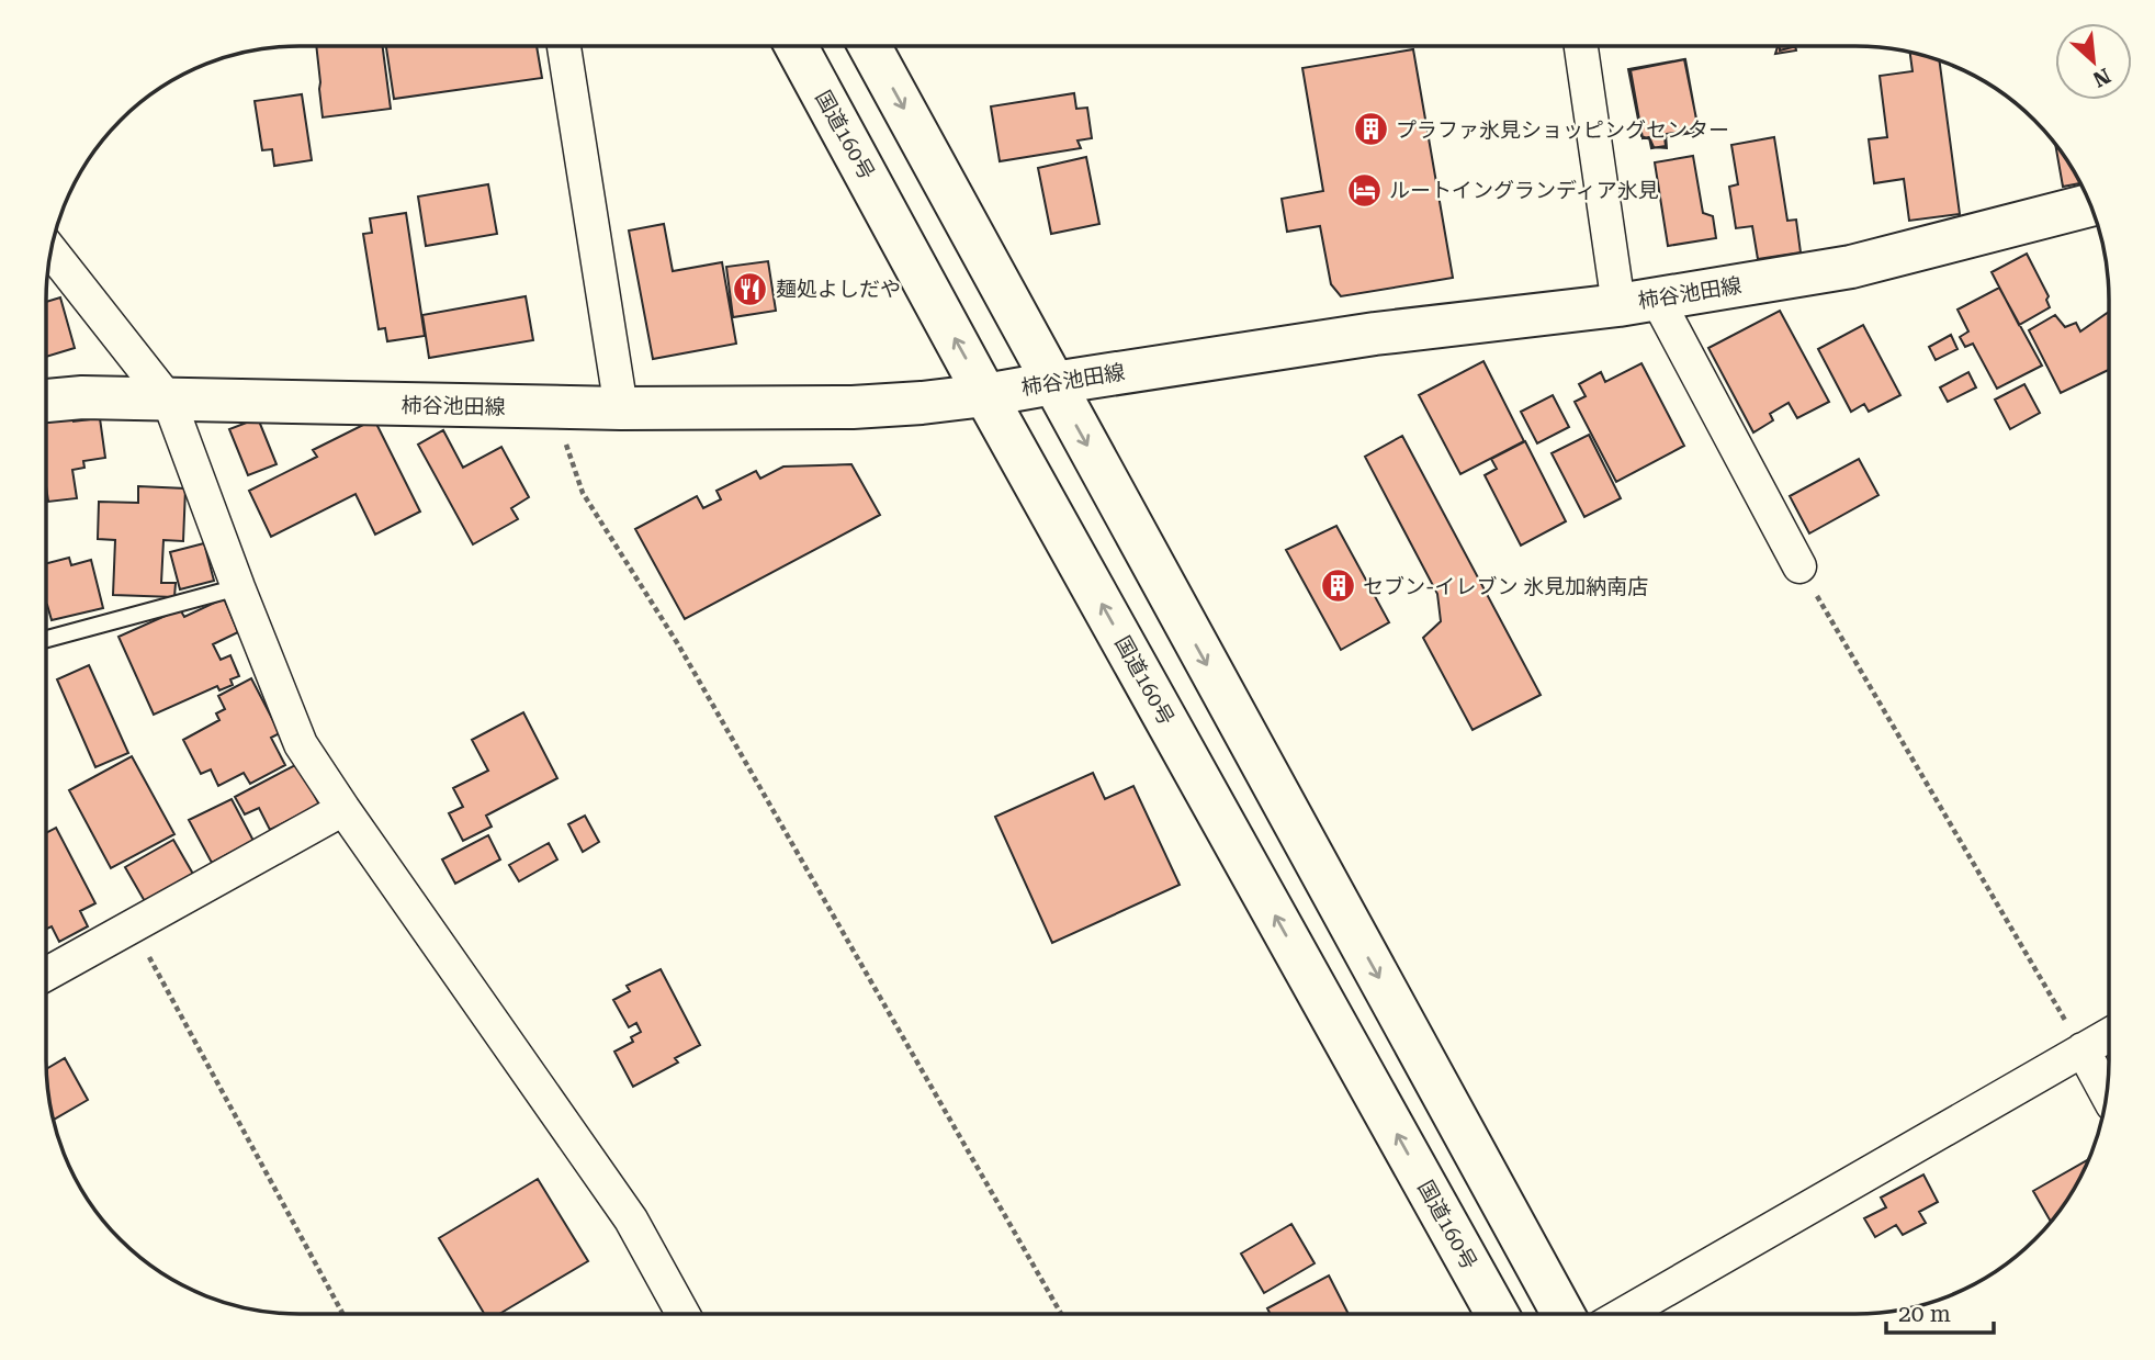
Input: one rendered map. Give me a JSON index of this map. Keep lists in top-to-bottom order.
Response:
{
  "streets": {
    "main road": ["国道160号", "柿谷池田線"]
  },
  "crossings": [
    ["国道160号", "柿谷池田線"]
  ],
  "places": {
    "building": ["プラファ氷見ショッピングセンター", "セブン-イレブン 氷見加納南店"],
    "hotel": ["ルートイングランディア氷見"],
    "restaurant": ["麺処よしだや"]
  },
  "scale_bar": "20 m",
  "north": "bottom right"
}
